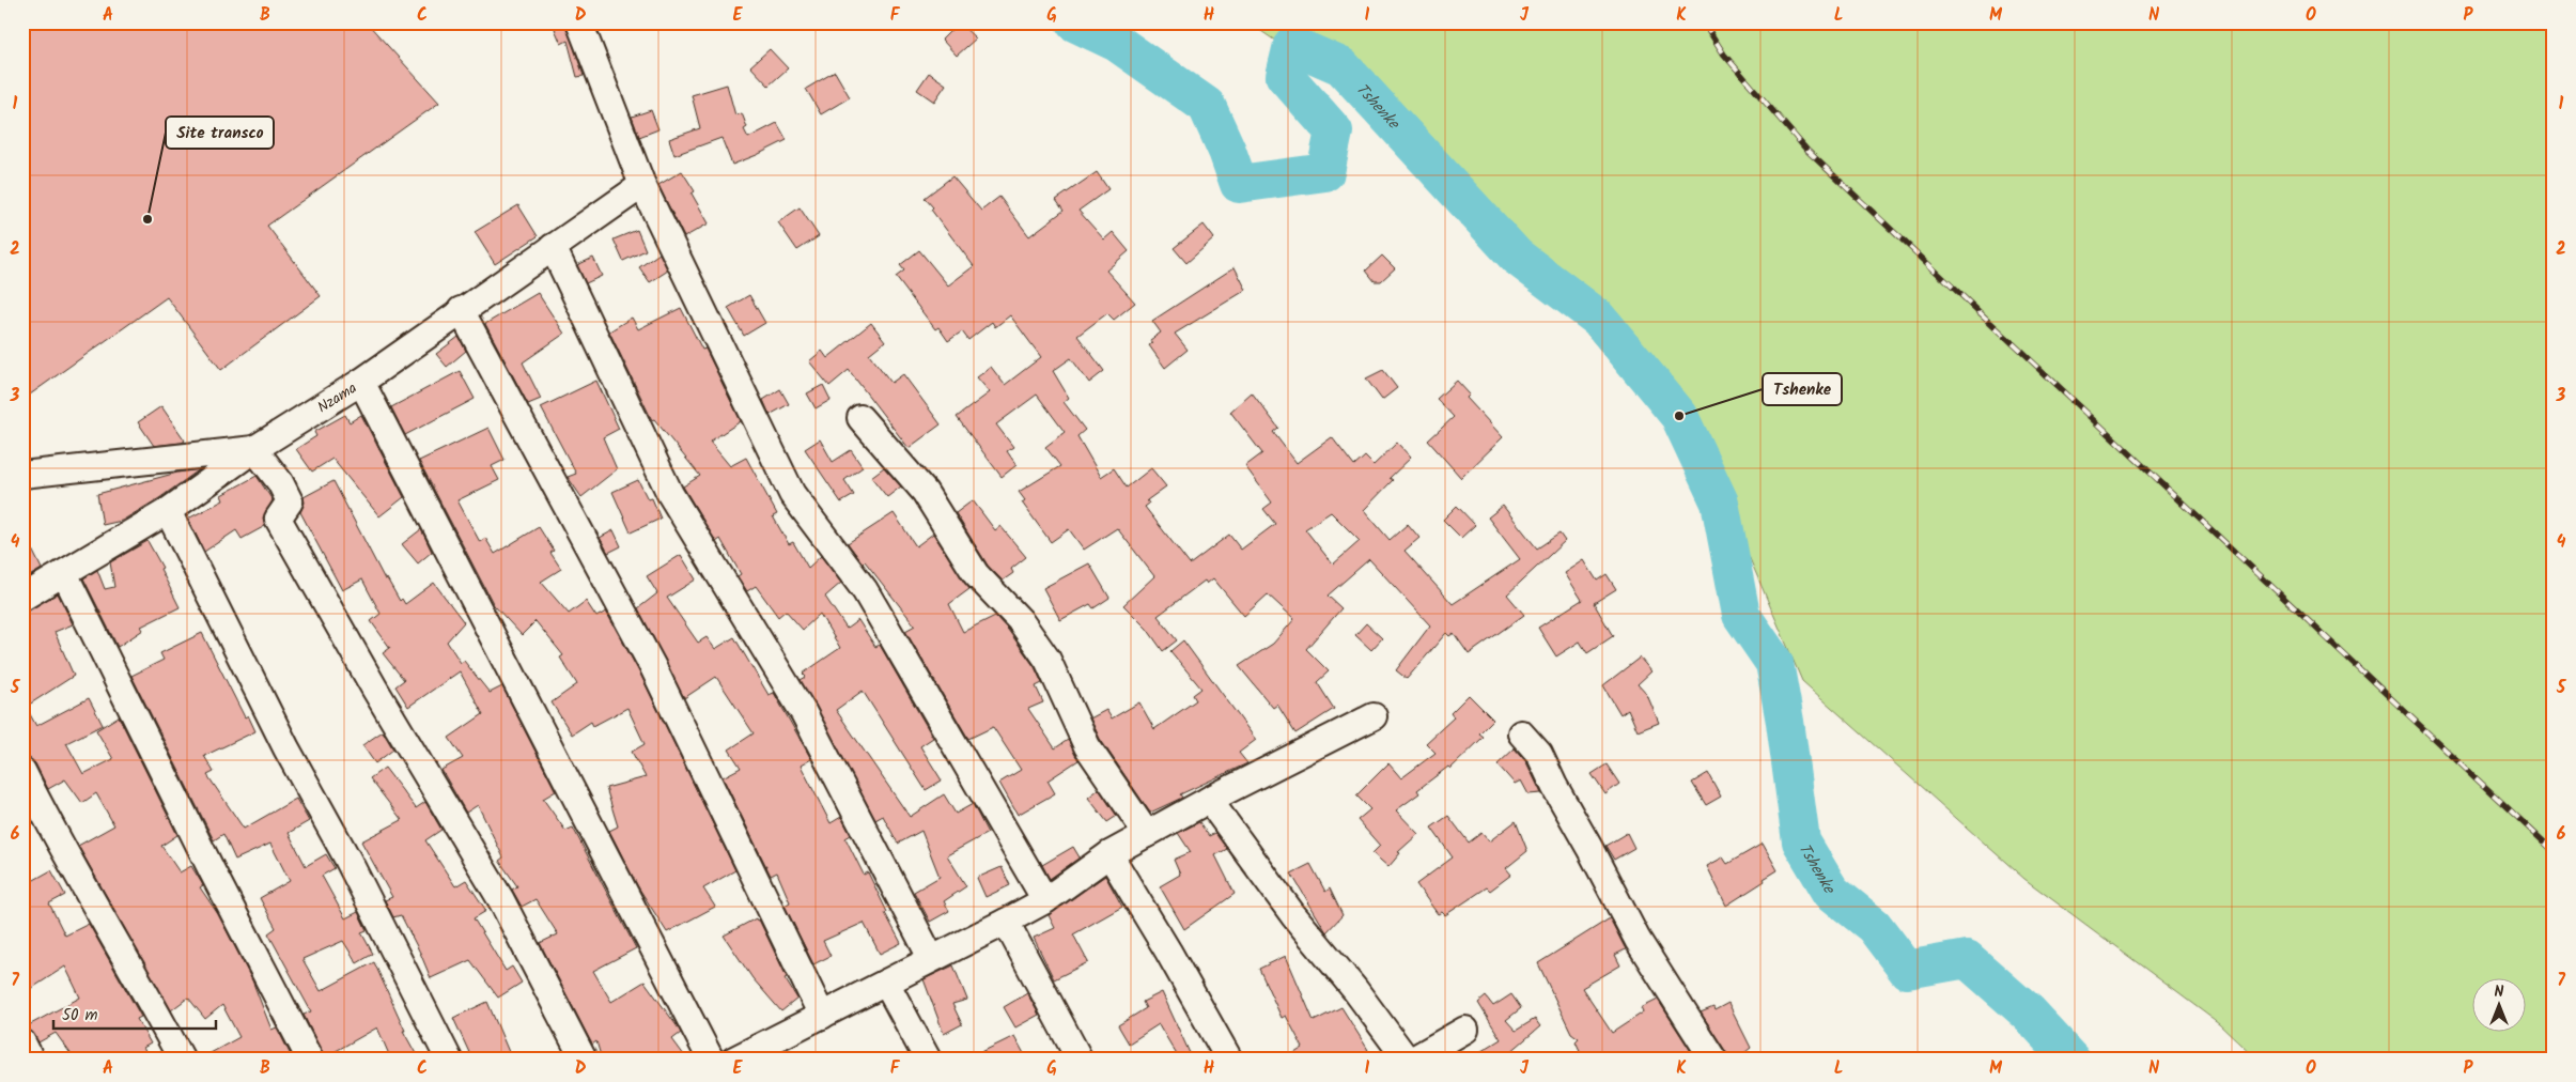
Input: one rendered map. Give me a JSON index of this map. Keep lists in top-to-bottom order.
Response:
{
  "streets": {
    "street": ["Nzama"]
  },
  "water": ["Tshenke"],
  "places": ["Site transco", "Tshenke"],
  "scale_bar": "50 m",
  "north": "top",
  "grid": {
    "columns": [
      "A",
      "B",
      "C",
      "D",
      "E",
      "F",
      "G",
      "H",
      "I",
      "J",
      "K",
      "L",
      "M",
      "N",
      "O",
      "P"
    ],
    "rows": [
      "1",
      "2",
      "3",
      "4",
      "5",
      "6",
      "7"
    ]
  }
}
